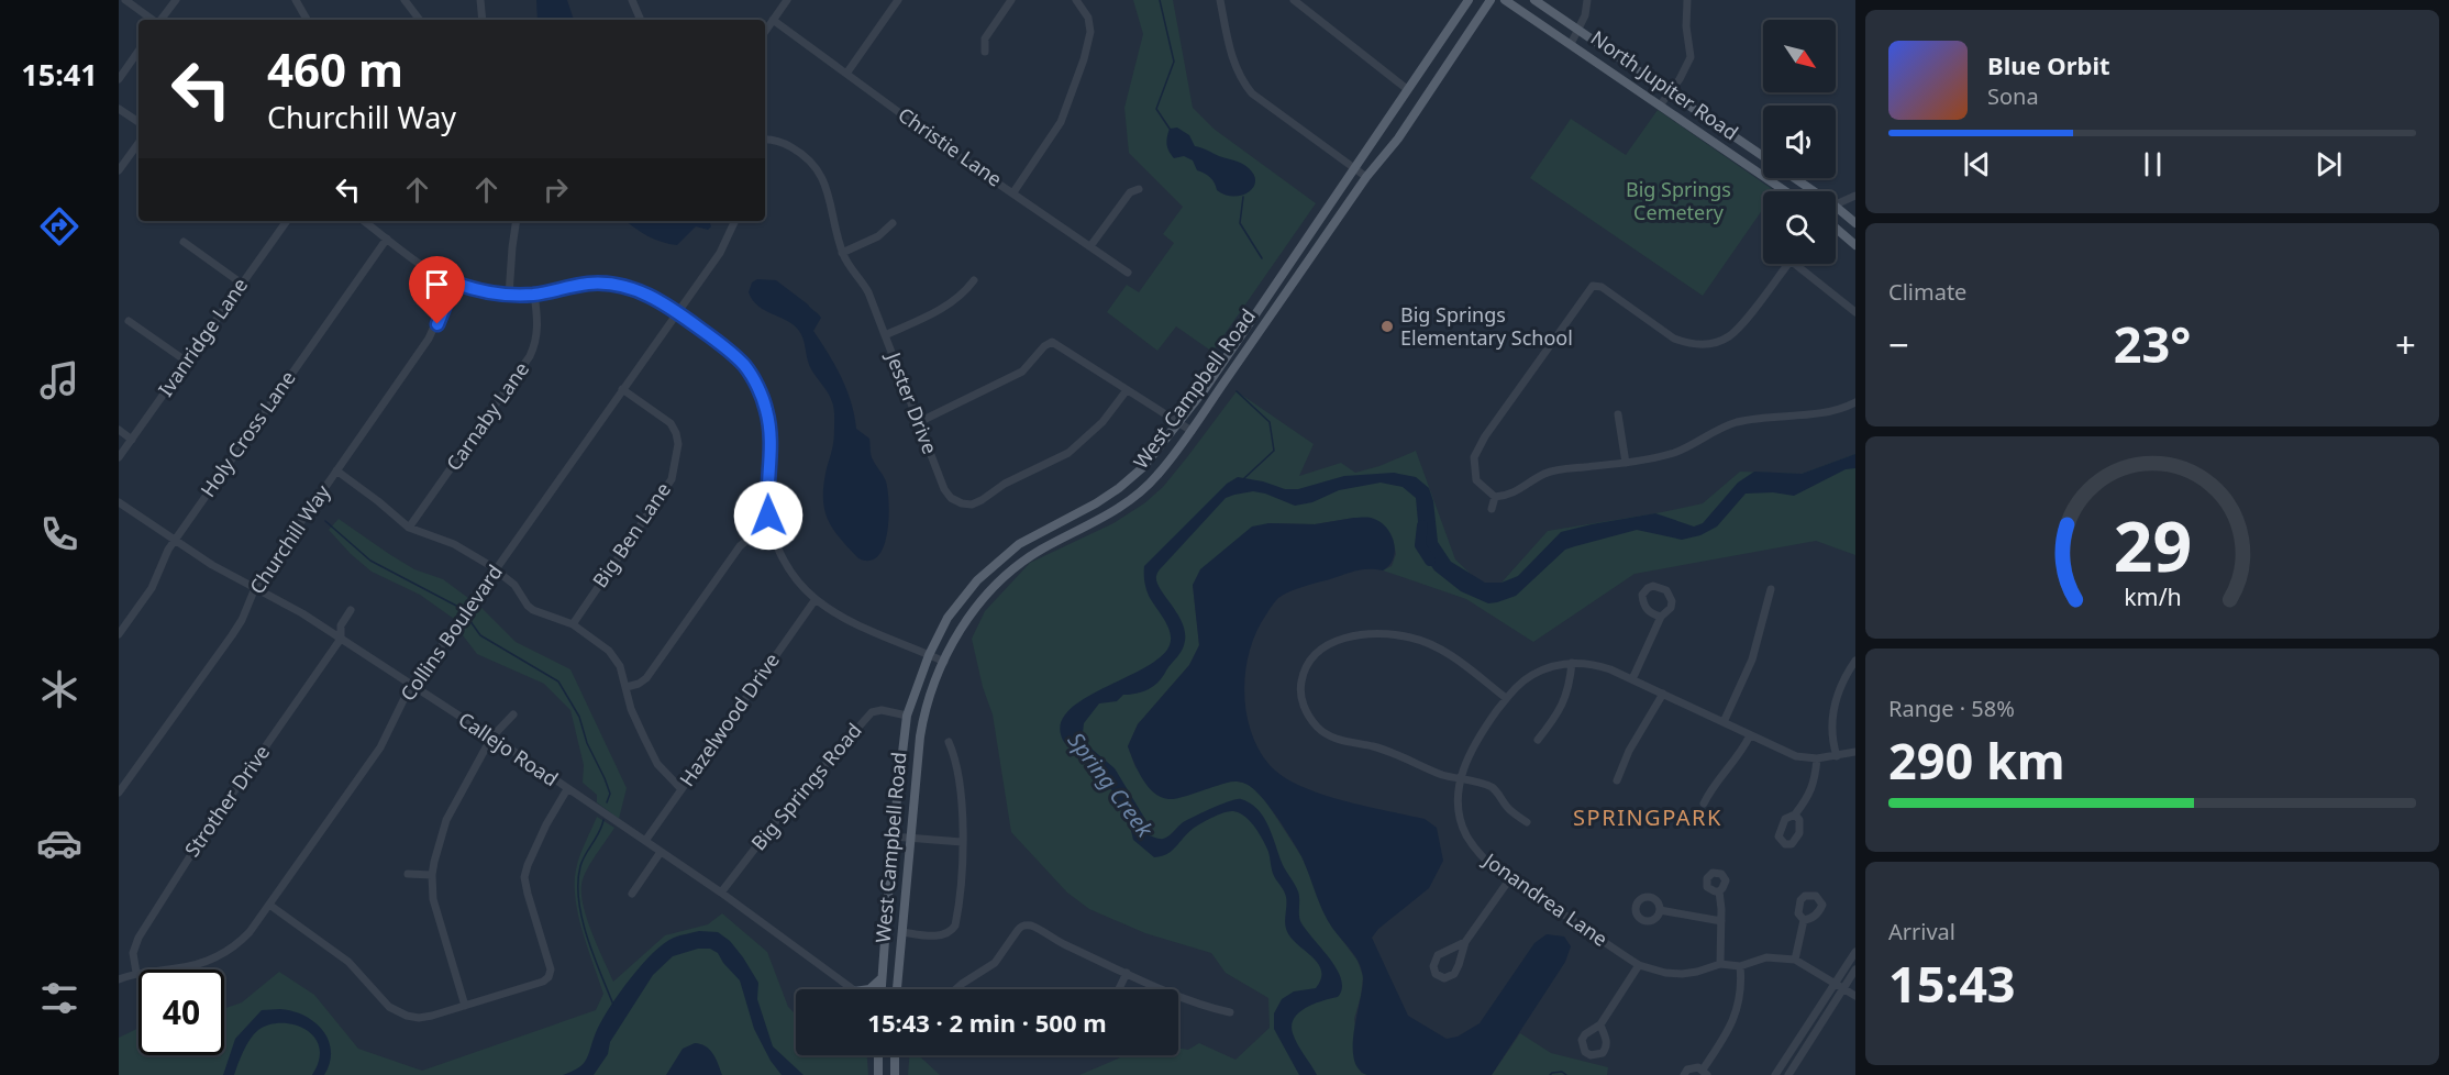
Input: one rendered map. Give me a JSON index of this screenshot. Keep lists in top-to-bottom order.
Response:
{
  "streets": {
    "main road": ["North Jupiter Road", "West Campbell Road"],
    "street": [
      "Christie Lane",
      "Ivanridge Lane",
      "Jester Drive",
      "Carnaby Lane",
      "Holy Cross Lane",
      "Big Ben Lane",
      "Churchill Way",
      "Collins Boulevard",
      "Hazelwood Drive",
      "Callejo Road",
      "Big Springs Road",
      "Strother Drive",
      "Jonandrea Lane"
    ]
  },
  "crossings": [
    ["West Campbell Road", "Big Springs Road"],
    ["Holy Cross Lane", "Callejo Road"],
    ["Big Ben Lane", "Collins Boulevard"],
    ["Churchill Way", "Callejo Road"],
    ["Collins Boulevard", "Callejo Road"],
    ["Collins Boulevard", "Strother Drive"],
    ["Hazelwood Drive", "Callejo Road"],
    ["Callejo Road", "Big Springs Road"],
    ["Callejo Road", "Strother Drive"]
  ],
  "districts": ["SPRINGPARK"],
  "water": ["Spring Creek"],
  "parks": ["Big Springs Cemetery"],
  "places": ["Big Springs Elementary School"],
  "north": "bottom right",
  "page": {
    "tabs": "15:41",
    "turn": ["460 m", "Churchill Way"],
    "song": ["Blue Orbit", "Sona"],
    "tile": [
      "Climate",
      ["Range · 58%", "290 km"],
      ["Arrival", "15:43"]
    ],
    "heat": ["−", "23°", "+"],
    "limit": "40",
    "trip": "15:43 · 2 min · 500 m",
    "gauge": ["29", "km/h"]
  }
}
